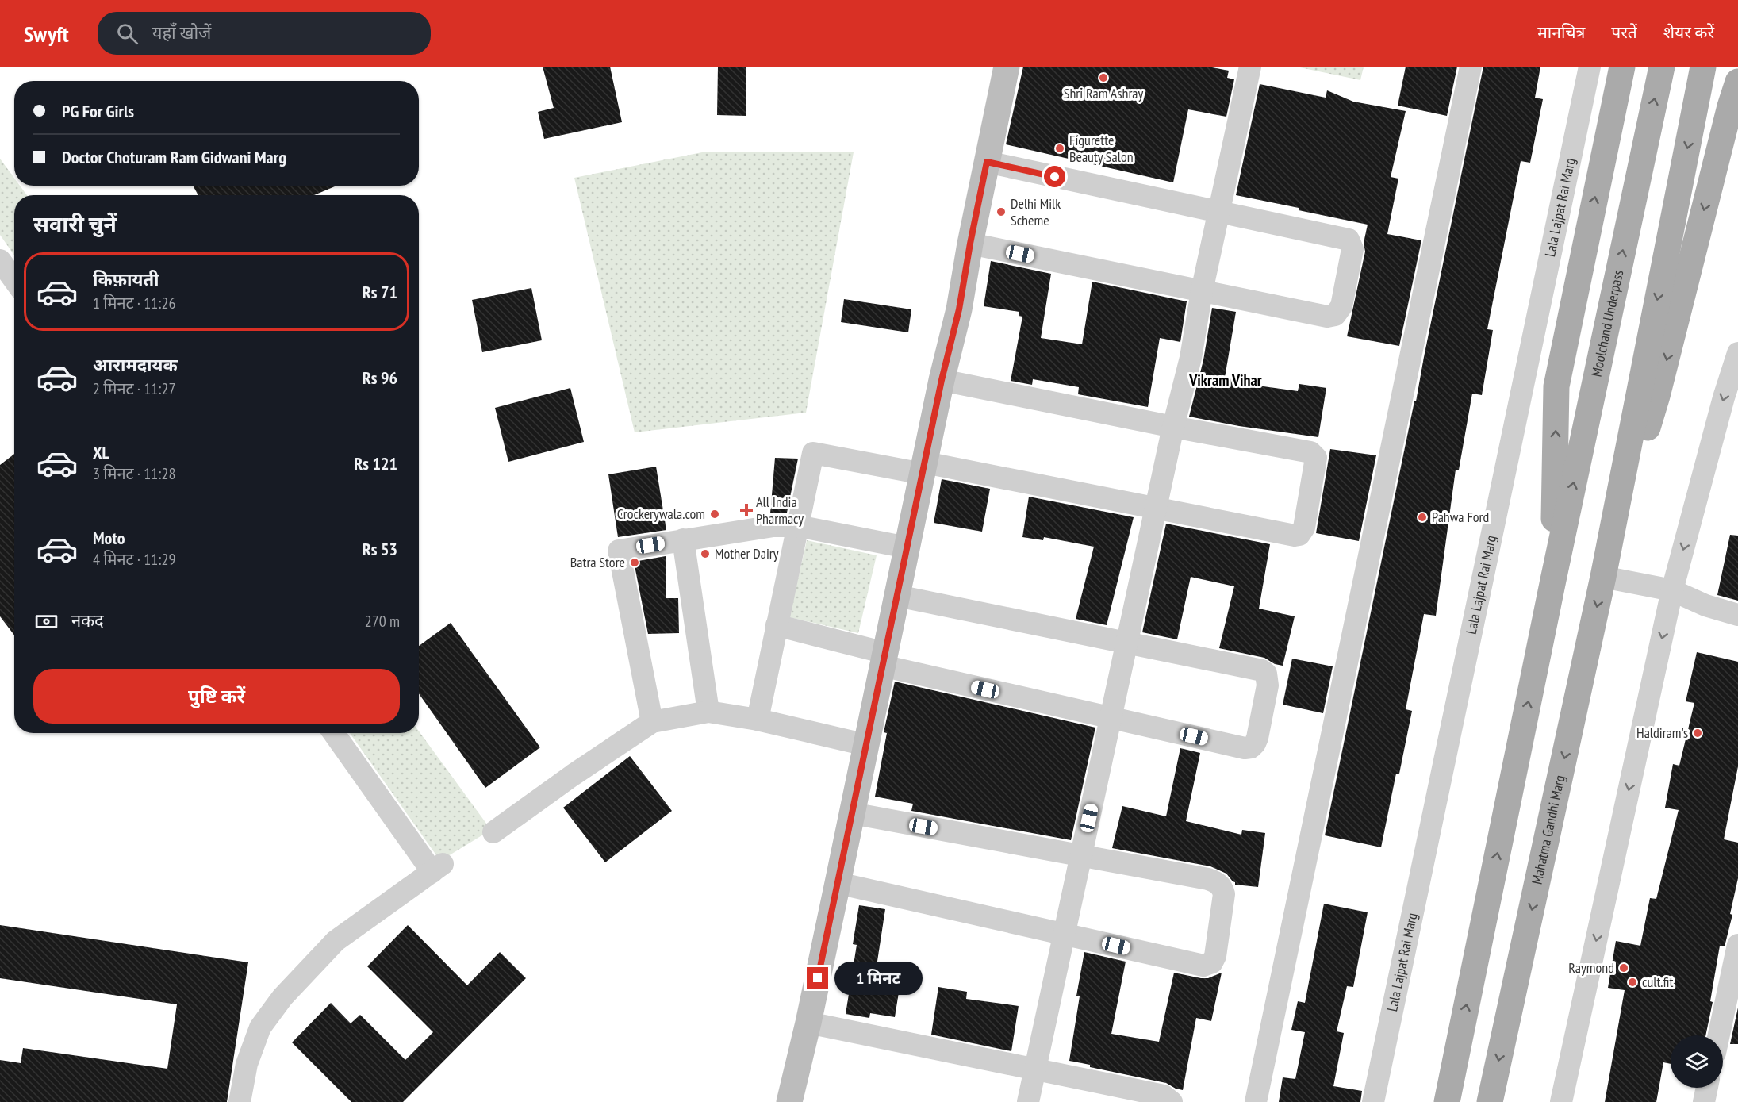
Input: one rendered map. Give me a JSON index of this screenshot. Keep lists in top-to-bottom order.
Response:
{
  "streets": {
    "main road": ["Moolchand Underpass", "Mahatma Gandhi Marg"],
    "street": ["Lala Lajpat Rai Marg"]
  },
  "districts": ["Vikram Vihar"],
  "places": {
    "other": [
      "Shri Ram Ashray",
      "Figurette Beauty Salon",
      "Delhi Milk Scheme",
      "Crockerywala.com",
      "Pahwa Ford",
      "Mother Dairy",
      "Batra Store",
      "Haldiram's",
      "Raymond",
      "cult.fit"
    ],
    "health": ["All India Pharmacy"]
  },
  "page": {
    "header": "Swyft",
    "search": "यहाँ खोजें",
    "nav": ["मानचित्र", "परतें", "शेयर करें"],
    "banner": ["PG For Girls", "Doctor Choturam Ram Gidwani Marg"],
    "heading": "सवारी चुनें",
    "list": [
      {
        "name": "किफ़ायती",
        "note": "1 मिनट · 11:26",
        "value": "Rs 71"
      },
      {
        "name": "आरामदायक",
        "note": "2 मिनट · 11:27",
        "value": "Rs 96"
      },
      {
        "name": "XL",
        "note": "3 मिनट · 11:28",
        "value": "Rs 121"
      },
      {
        "name": "Moto",
        "note": "4 मिनट · 11:29",
        "value": "Rs 53"
      }
    ],
    "pay": ["नकद", "270 m"],
    "buttons": "पुष्टि करें",
    "bubble": "1 मिनट"
  }
}
